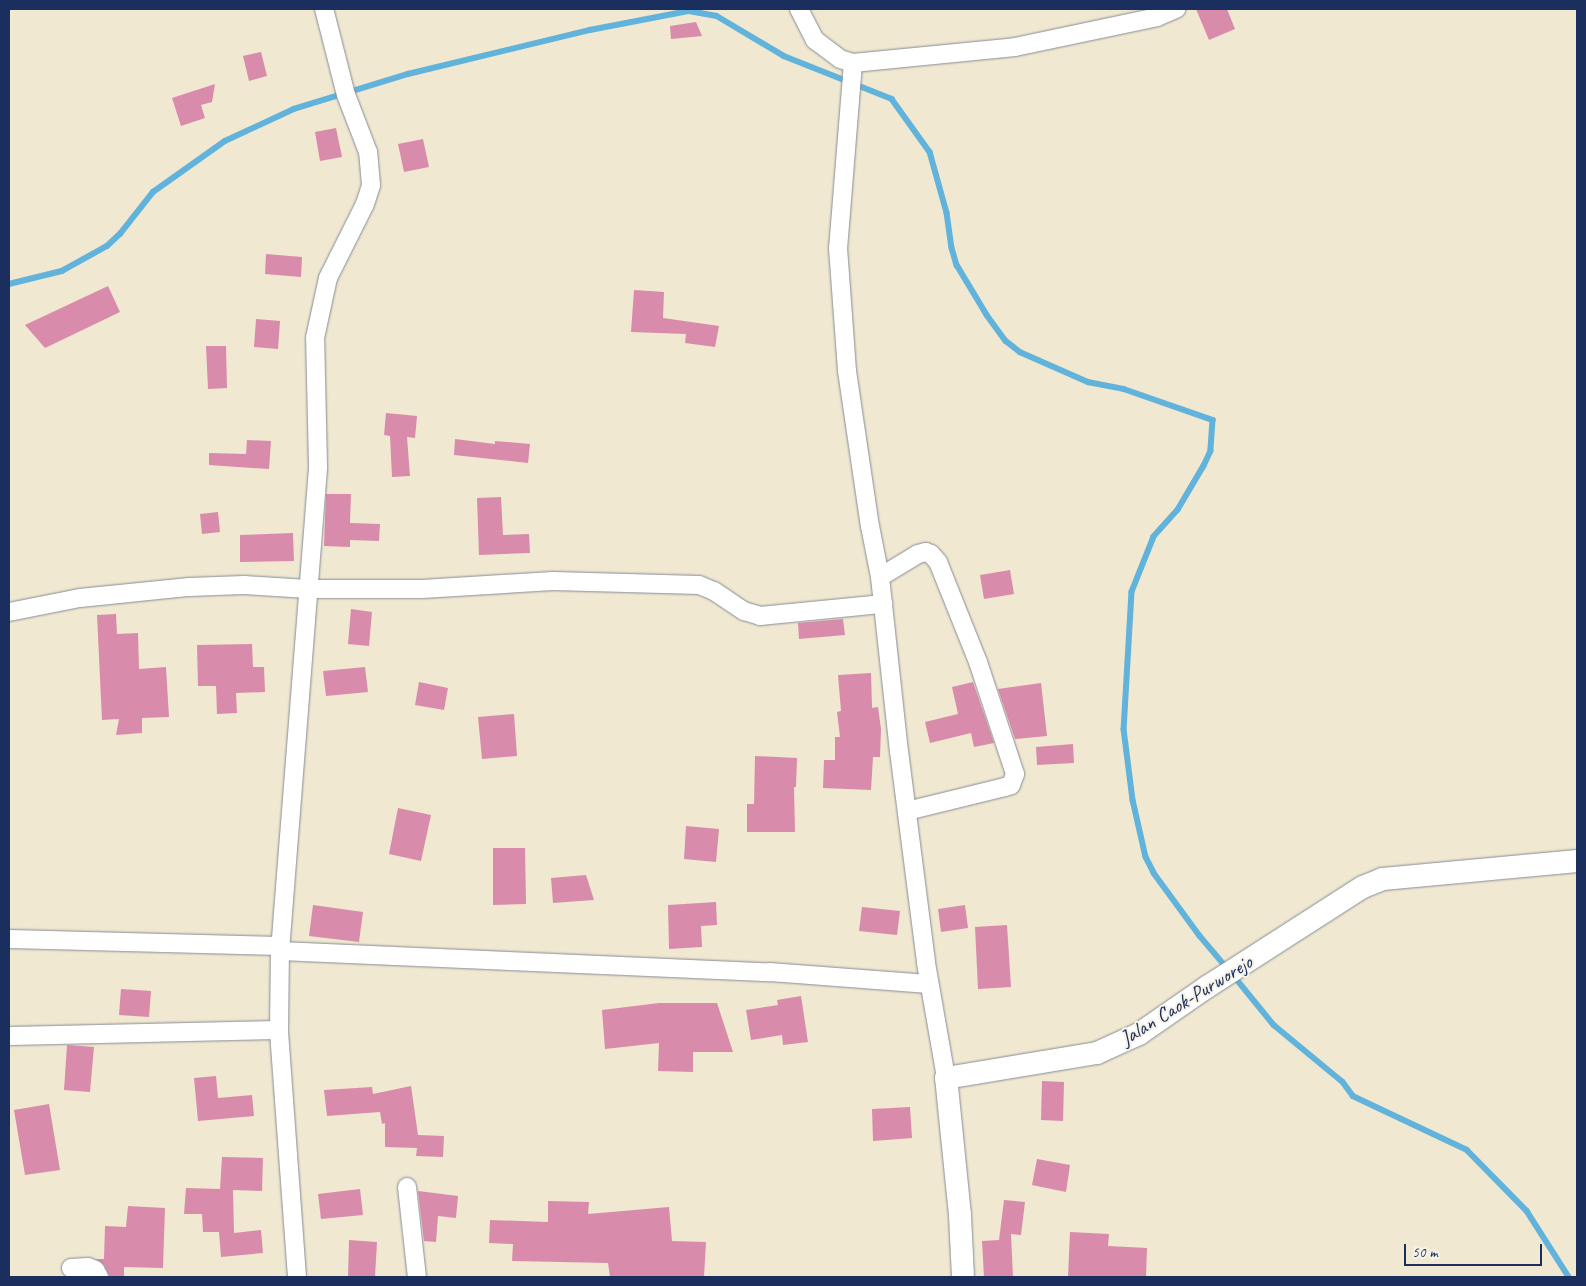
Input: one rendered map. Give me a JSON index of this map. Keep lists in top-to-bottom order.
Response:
{
  "streets": {
    "street": ["Jalan Caok-Purworejo"]
  },
  "scale_bar": "50 m"
}
